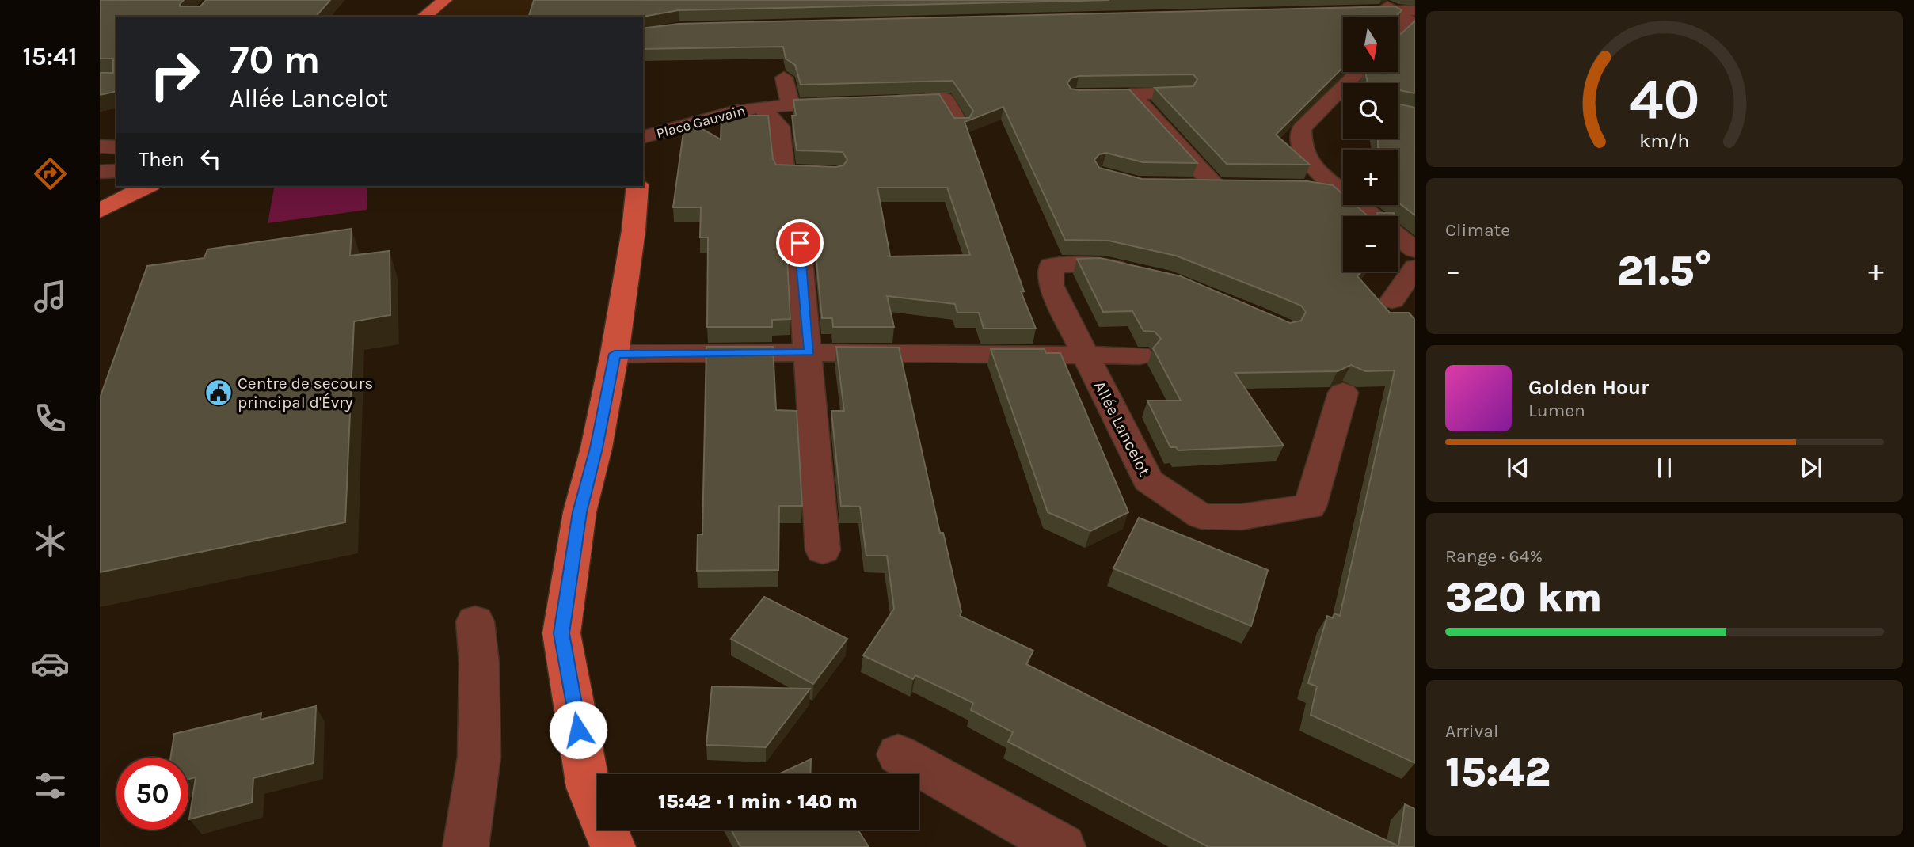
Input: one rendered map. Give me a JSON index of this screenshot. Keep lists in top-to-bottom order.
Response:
{
  "streets": {
    "street": ["Place Gauvain", "Allée Lancelot"]
  },
  "places": {
    "public building": ["Centre de secours principal d'Évry"]
  },
  "north": "bottom",
  "page": {
    "tabs": "15:41",
    "map_buttons": ["+", "−"],
    "turn": ["70 m", "Allée Lancelot"],
    "then": "Then",
    "tile": [
      "Climate",
      ["Range · 64%", "320 km"],
      ["Arrival", "15:42"]
    ],
    "heat": ["−", "21.5°", "+"],
    "song": ["Golden Hour", "Lumen"],
    "limit": "50",
    "trip": "15:42 · 1 min · 140 m",
    "gauge": ["40", "km/h"]
  }
}
